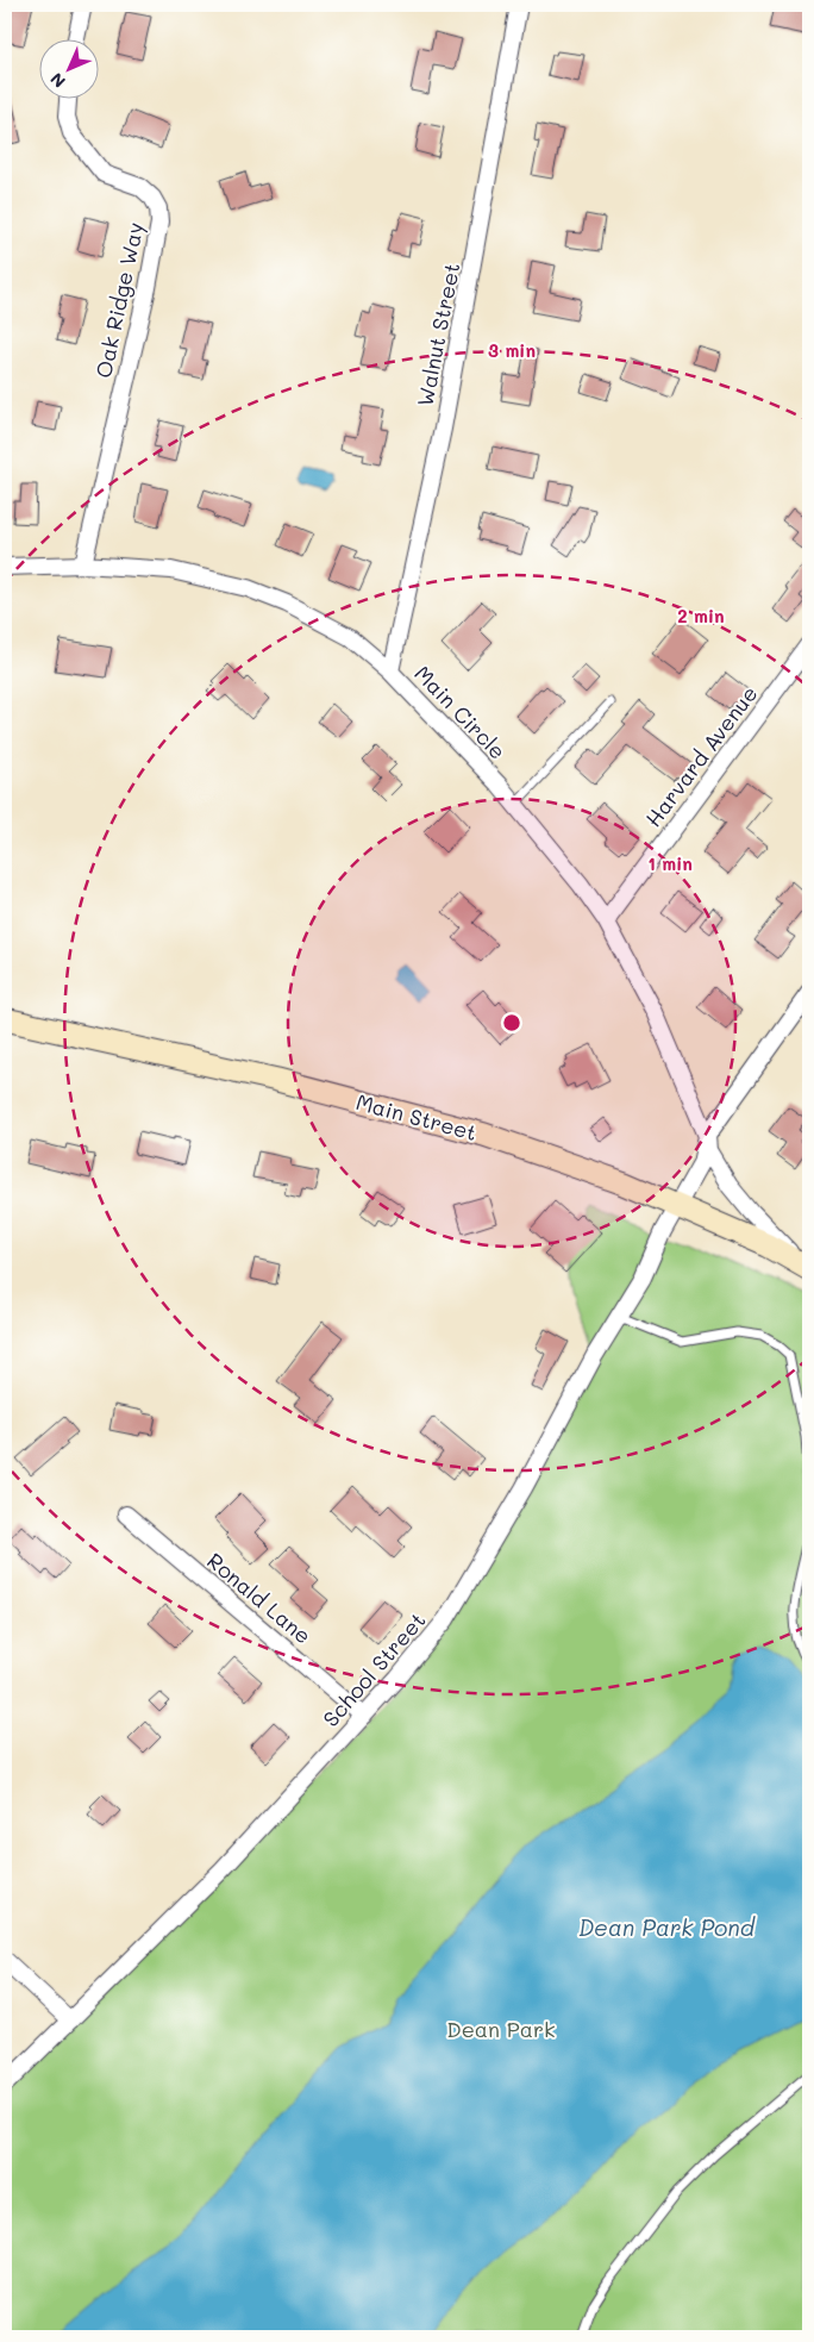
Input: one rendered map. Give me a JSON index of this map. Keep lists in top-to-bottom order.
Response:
{
  "streets": {
    "main road": ["Main Street"],
    "street": [
      "Oak Ridge Way",
      "Walnut Street",
      "Main Circle",
      "Harvard Avenue",
      "Ronald Lane",
      "School Street"
    ]
  },
  "crossings": [
    ["Oak Ridge Way", "Main Circle"],
    ["Walnut Street", "Main Circle"],
    ["Main Circle", "Harvard Avenue"],
    ["Main Circle", "Main Street"],
    ["Main Street", "School Street"],
    ["Ronald Lane", "School Street"]
  ],
  "water": ["Dean Park Pond"],
  "parks": ["Dean Park"],
  "north": "bottom left",
  "rings": ["3 min", "2 min", "1 min"]
}
